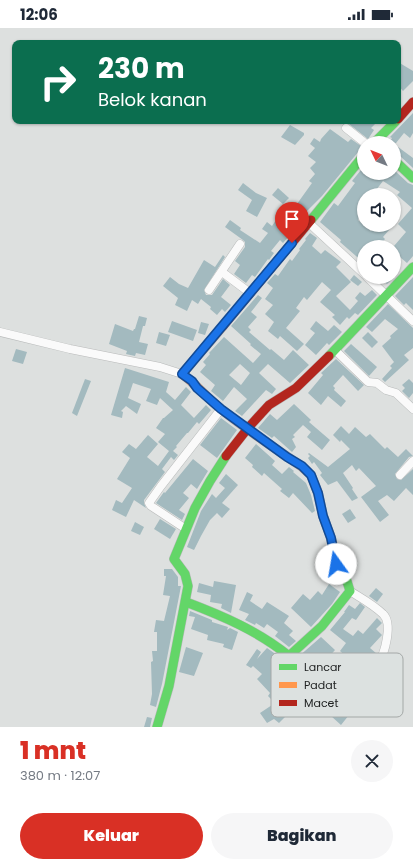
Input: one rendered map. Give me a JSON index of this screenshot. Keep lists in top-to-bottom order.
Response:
{
  "legend": ["Lancar", "Padat", "Macet"],
  "north": "top left",
  "page": {
    "status": "12:06",
    "turn": ["230 m", "Belok kanan"],
    "heading": ["1 mnt", "380 m · 12:07"],
    "buttons": ["Keluar", "Bagikan"]
  }
}
